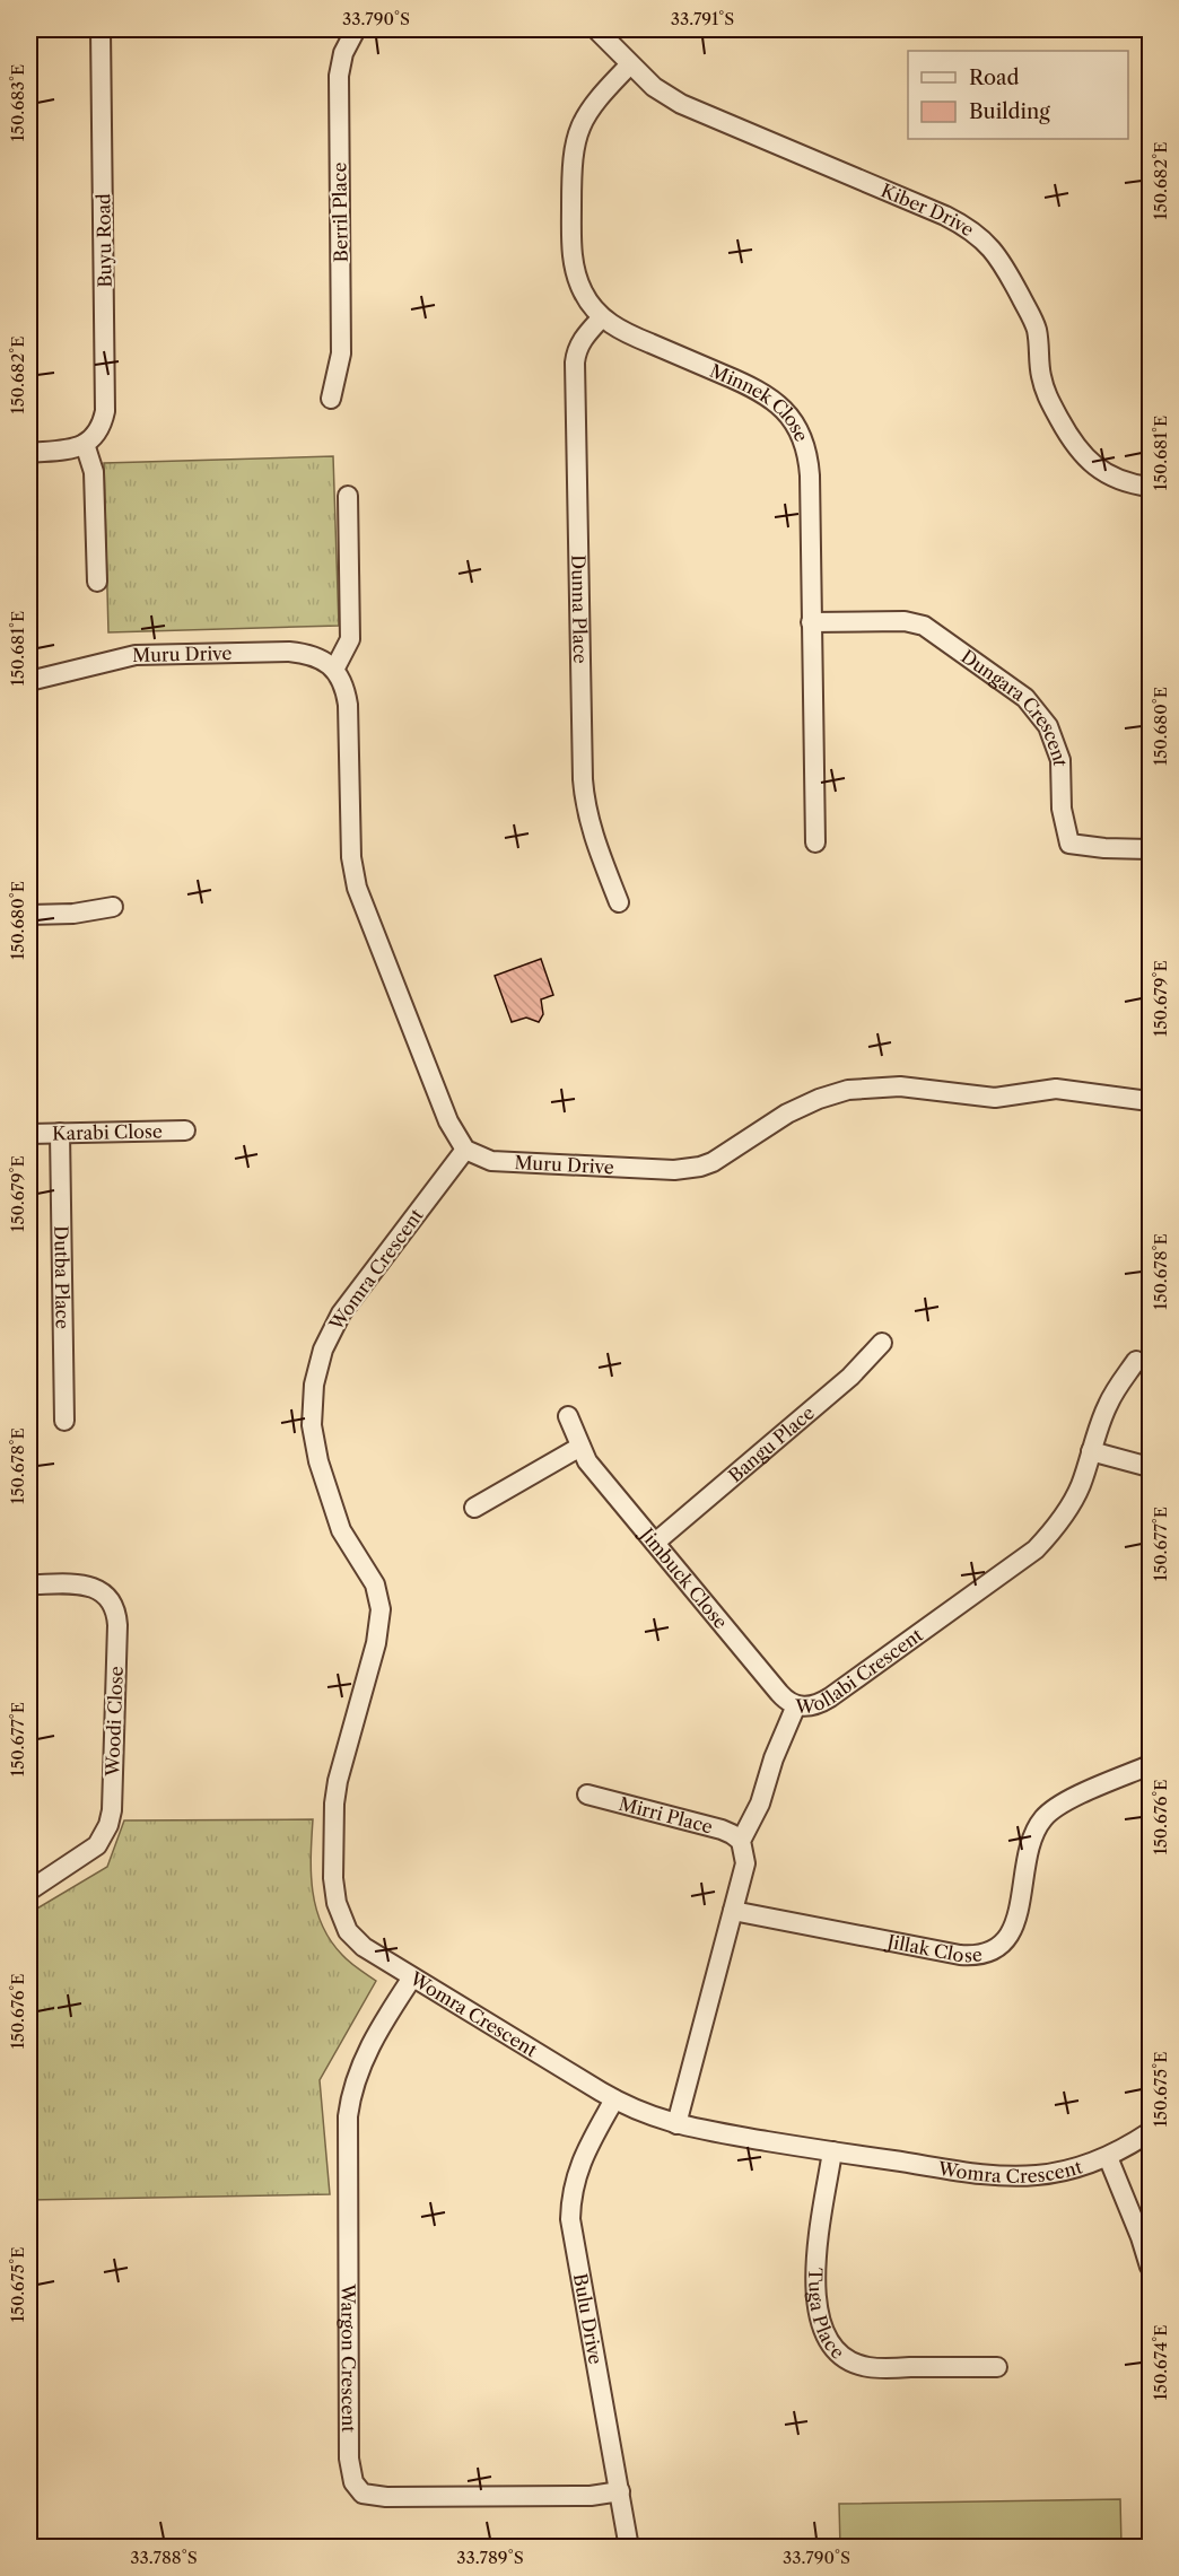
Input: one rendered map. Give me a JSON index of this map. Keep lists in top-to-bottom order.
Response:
{
  "streets": {
    "street": [
      "Kiber Drive",
      "Berril Place",
      "Buyu Road",
      "Minnek Close",
      "Dunna Place",
      "Muru Drive",
      "Dungara Crescent",
      "Karabi Close",
      "Womra Crescent",
      "Dutba Place",
      "Bangu Place",
      "Jimbuck Close",
      "Wollabi Crescent",
      "Woodi Close",
      "Mirri Place",
      "Jillak Close",
      "Tuga Place",
      "Bulu Drive",
      "Wargon Crescent"
    ]
  },
  "crossings": [
    ["Kiber Drive", "Minnek Close"],
    ["Minnek Close", "Dunna Place"],
    ["Minnek Close", "Dungara Crescent"],
    ["Muru Drive", "Womra Crescent"],
    ["Karabi Close", "Dutba Place"],
    ["Womra Crescent", "Tuga Place"],
    ["Womra Crescent", "Bulu Drive"],
    ["Womra Crescent", "Wargon Crescent"],
    ["Bangu Place", "Jimbuck Close"],
    ["Jimbuck Close", "Wollabi Crescent"],
    ["Wollabi Crescent", "Mirri Place"],
    ["Bulu Drive", "Wargon Crescent"]
  ],
  "legend": ["Road", "Building"],
  "coordinates": [
    "33.790°S",
    "33.791°S",
    "150.683°E",
    "150.682°E",
    "150.681°E",
    "150.680°E",
    "150.679°E",
    "150.678°E",
    "150.677°E",
    "150.676°E",
    "150.675°E",
    "150.674°E",
    "33.788°S",
    "33.789°S"
  ]
}
